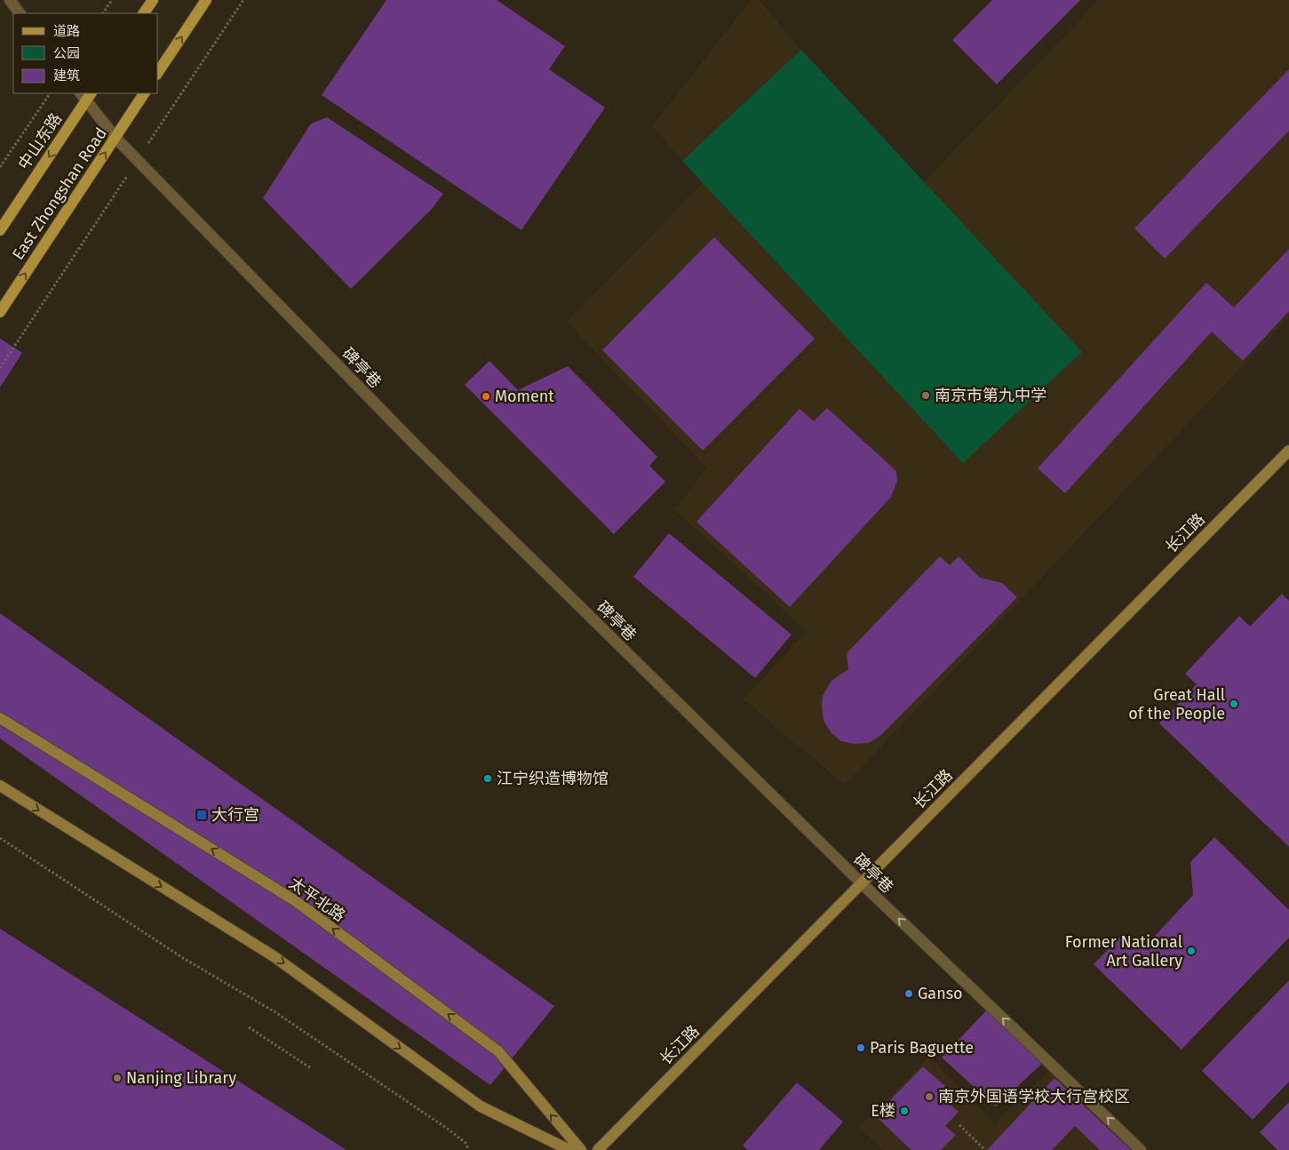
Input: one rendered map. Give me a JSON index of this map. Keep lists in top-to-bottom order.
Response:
{
  "streets": {
    "main road": [
      "中山东路",
      "East Zhongshan Road",
      "长江路",
      "太平北路"
    ],
    "street": ["碑亭巷"]
  },
  "crossings": [
    ["中山东路", "碑亭巷"],
    ["East Zhongshan Road", "碑亭巷"],
    ["碑亭巷", "长江路"]
  ],
  "one_way": ["中山东路", "East Zhongshan Road"],
  "places": {
    "other": [
      "南京市第九中学",
      "Moment",
      "Great Hall of the People",
      "江宁织造博物馆",
      "Former National Art Gallery",
      "Ganso",
      "Paris Baguette",
      "Nanjing Library",
      "南京外国语学校大行宫校区",
      "E楼"
    ],
    "transit": ["大行宫"]
  },
  "legend": ["道路", "公园", "建筑"]
}
